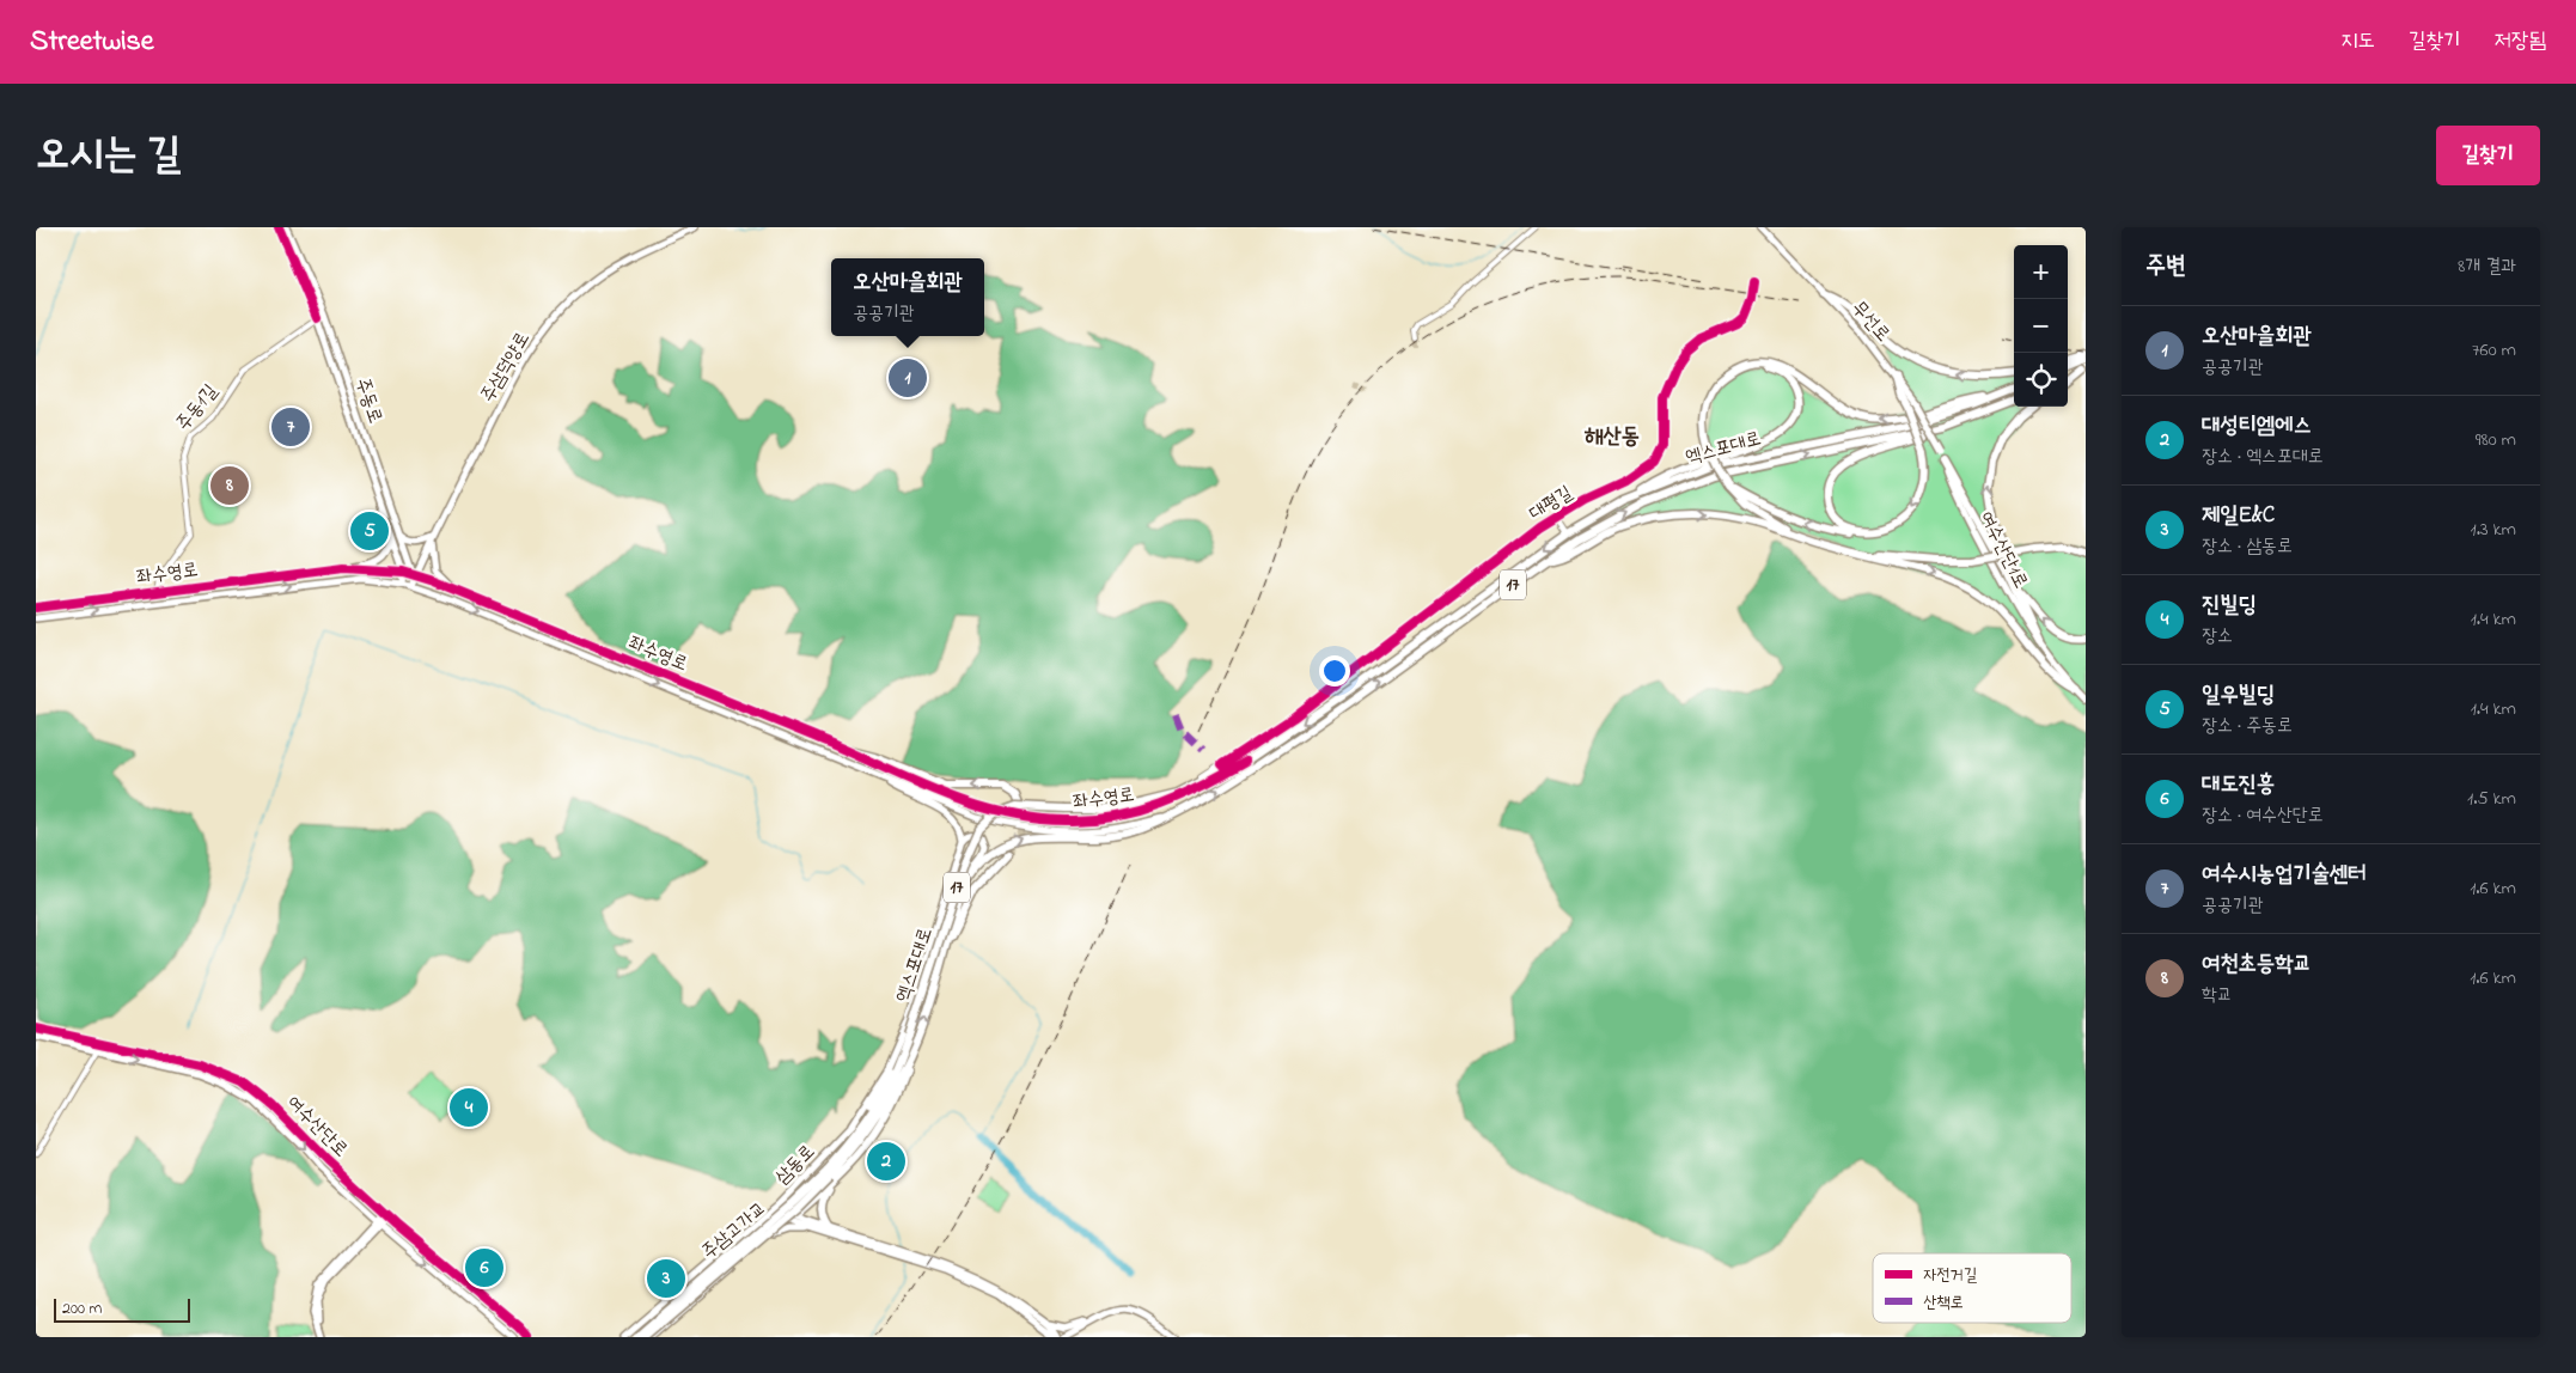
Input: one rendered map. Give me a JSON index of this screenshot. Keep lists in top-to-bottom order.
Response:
{
  "streets": {
    "highway": ["엑스포대로", "17", "주삼고가교"],
    "street": [
      "무선로",
      "주삼덕양로",
      "주동로",
      "주동1길",
      "대평길",
      "여수산단1로",
      "좌수영로",
      "여수산단로",
      "삼동로"
    ]
  },
  "crossings": [
    ["주삼덕양로", "주동로"],
    ["주삼덕양로", "좌수영로"],
    ["주동로", "주동1길"],
    ["주동로", "좌수영로"],
    ["주동1길", "좌수영로"],
    ["엑스포대로", "좌수영로"],
    ["엑스포대로", "주삼고가교"]
  ],
  "districts": ["해산동"],
  "legend": ["자전거길", "산책로"],
  "scale_bar": "200 m",
  "page": {
    "header": "Streetwise",
    "nav": ["지도", "길찾기", "저장됨"],
    "title": "오시는 길",
    "buttons": "길찾기",
    "heading": ["주변", "8개 결과"],
    "map_buttons": ["+", "−"],
    "popup": ["오산마을회관", "공공기관"],
    "list": [
      {
        "mark": "1",
        "name": "오산마을회관",
        "note": "공공기관",
        "value": "760 m"
      },
      {
        "mark": "2",
        "name": "대성티엠에스",
        "note": "장소 · 엑스포대로",
        "value": "980 m"
      },
      {
        "mark": "3",
        "name": "제일E&C",
        "note": "장소 · 삼동로",
        "value": "1.3 km"
      },
      {
        "mark": "4",
        "name": "진빌딩",
        "note": "장소",
        "value": "1.4 km"
      },
      {
        "mark": "5",
        "name": "일우빌딩",
        "note": "장소 · 주동로",
        "value": "1.4 km"
      },
      {
        "mark": "6",
        "name": "대도진흥",
        "note": "장소 · 여수산단로",
        "value": "1.5 km"
      },
      {
        "mark": "7",
        "name": "여수시농업기술센터",
        "note": "공공기관",
        "value": "1.6 km"
      },
      {
        "mark": "8",
        "name": "여천초등학교",
        "note": "학교",
        "value": "1.6 km"
      }
    ],
    "pins": [
      "1",
      "7",
      "8",
      "5",
      "4",
      "2",
      "6",
      "3"
    ],
    "scale": "200 m"
  }
}
